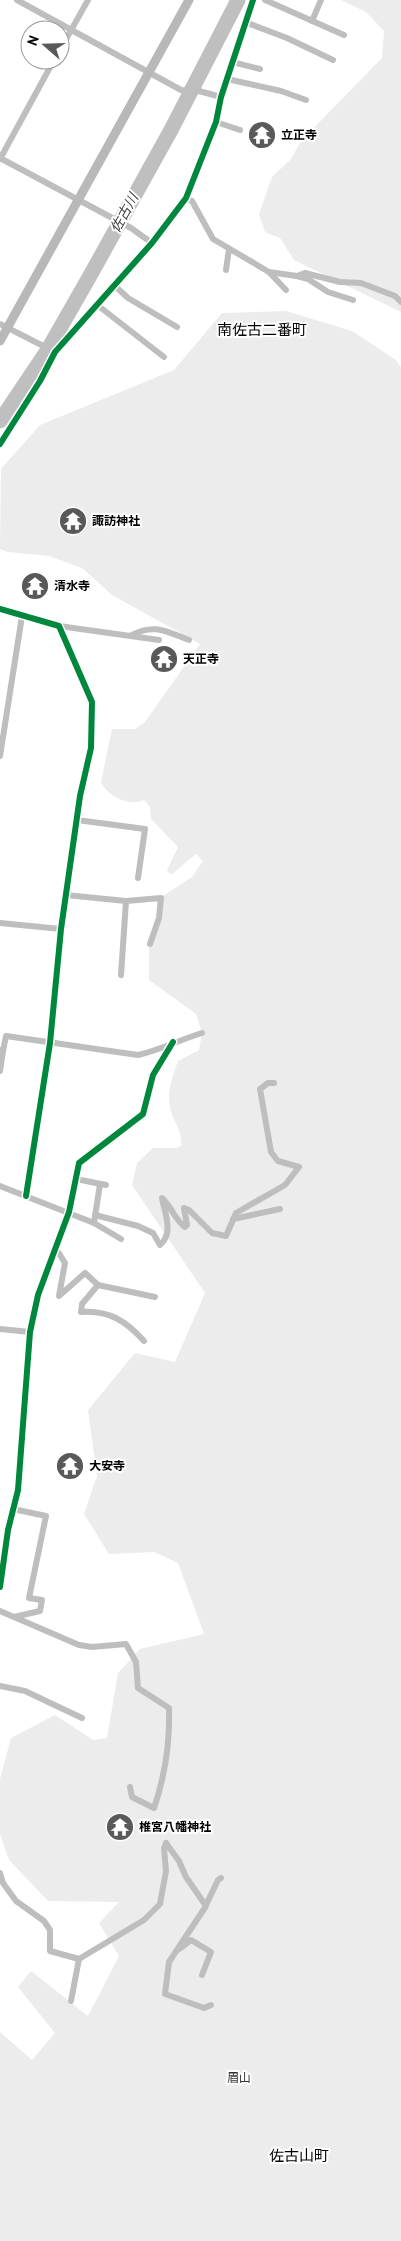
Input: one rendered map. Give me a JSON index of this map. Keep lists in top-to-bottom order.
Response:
{
  "districts": ["南佐古二番町", "佐古山町"],
  "water": ["佐古川"],
  "parks": ["眉山"],
  "places": {
    "temple": [
      "立正寺",
      "諏訪神社",
      "清水寺",
      "天正寺",
      "大安寺",
      "椎宮八幡神社"
    ]
  },
  "north": "left"
}
